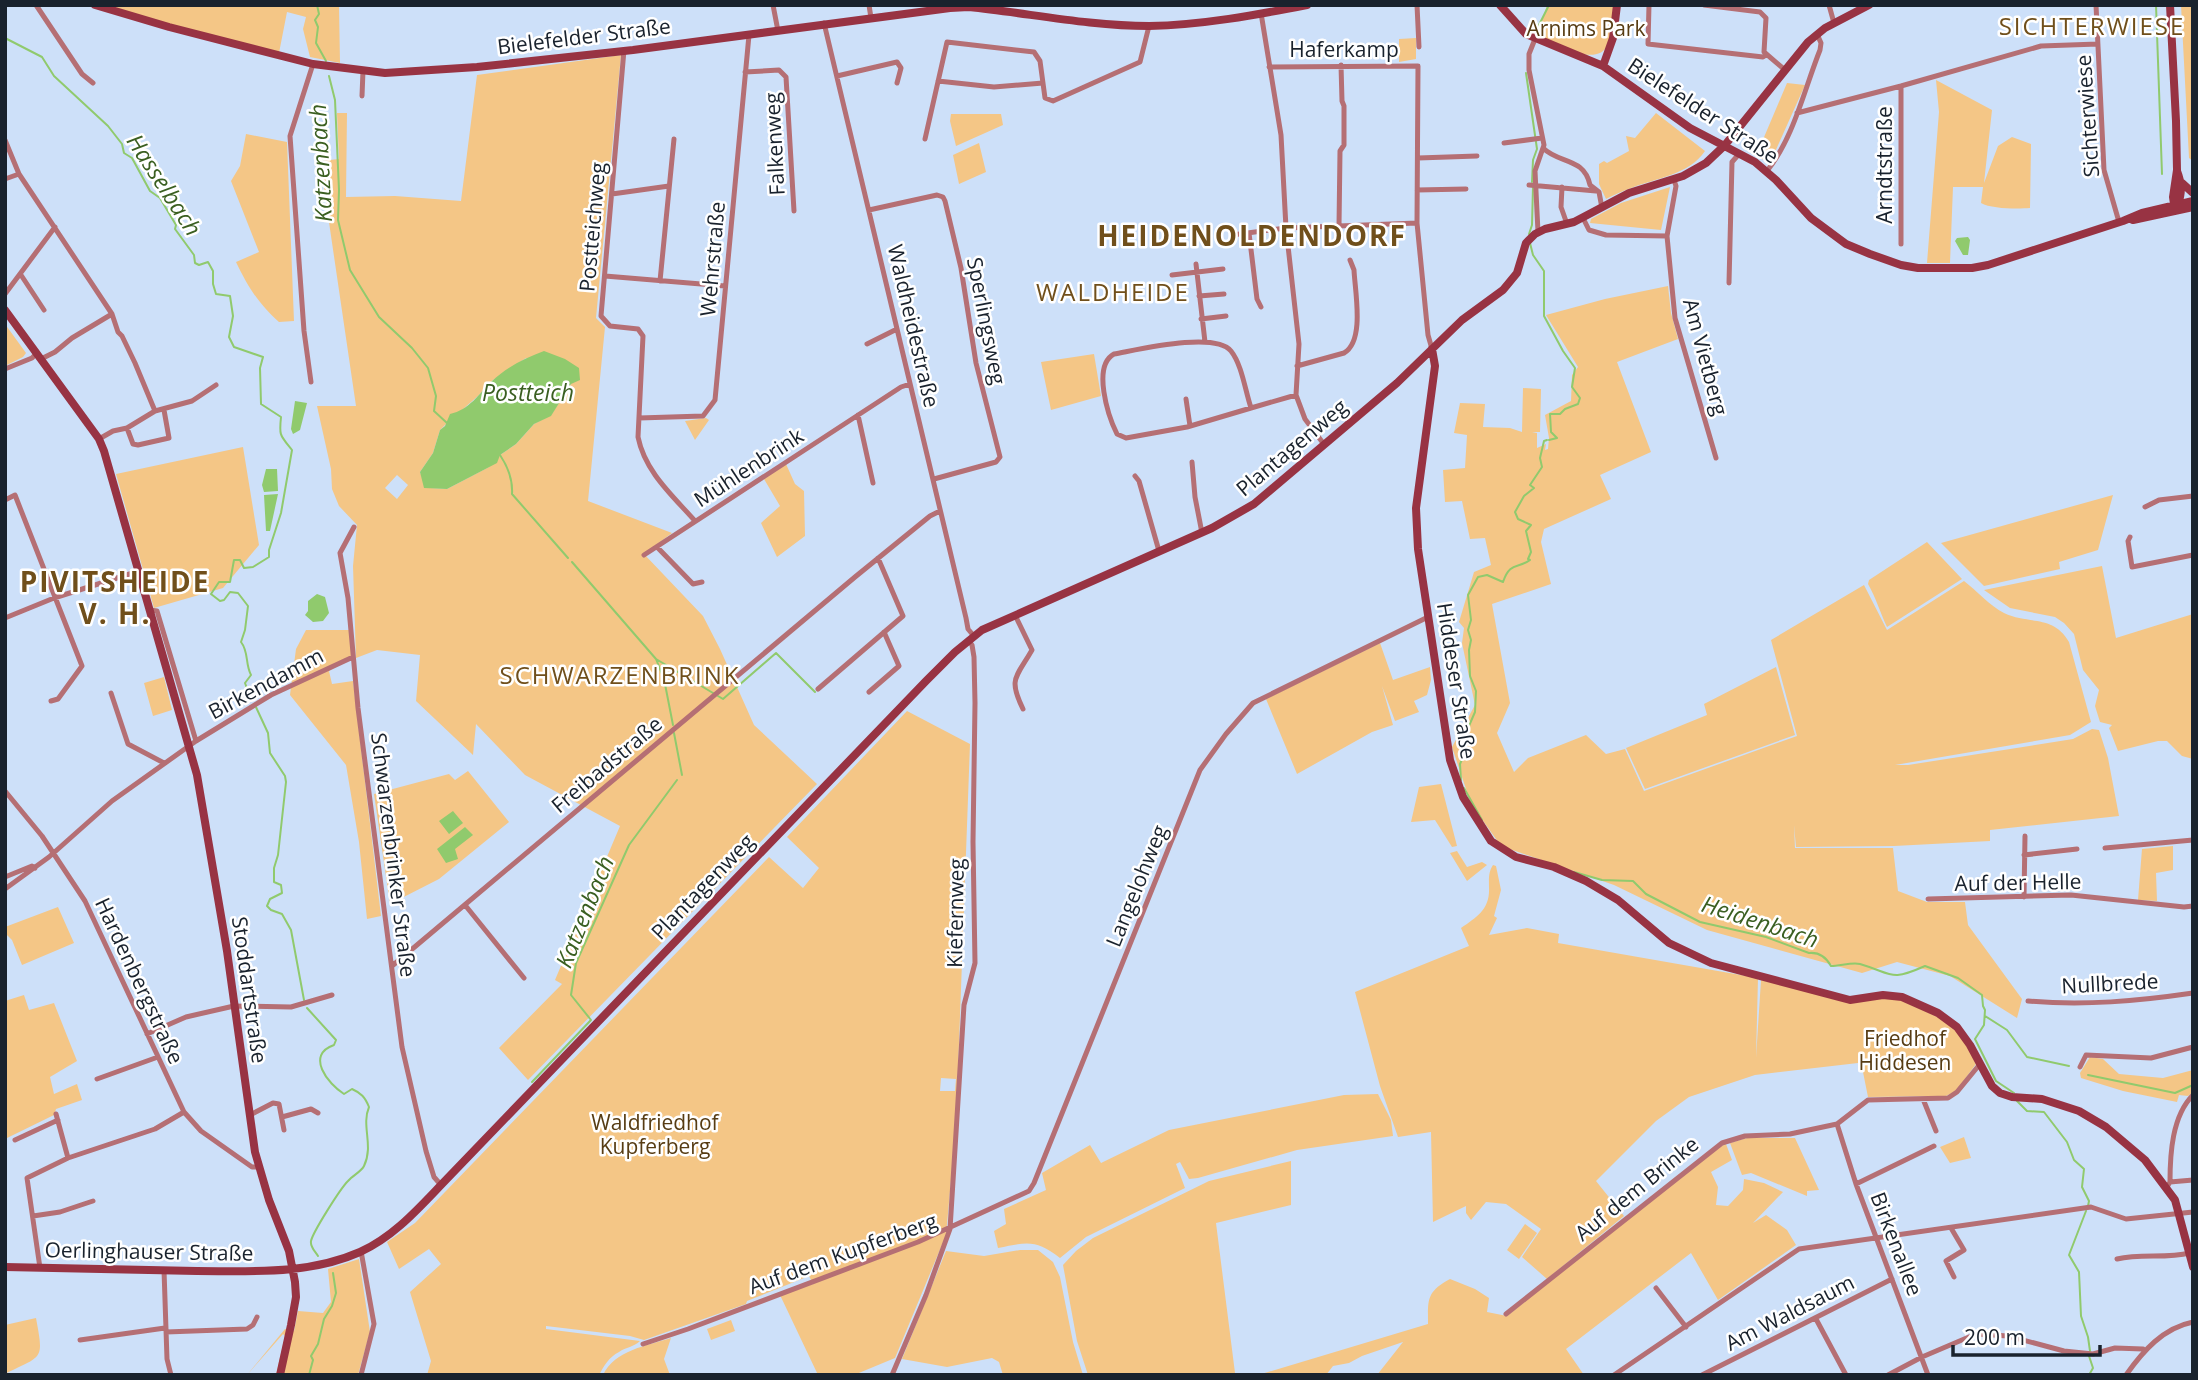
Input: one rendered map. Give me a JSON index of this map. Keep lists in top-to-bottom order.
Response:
{
  "streets": {
    "main road": [
      "Bielefelder Straße",
      "Plantagenweg",
      "Hiddeser Straße",
      "Stoddartstraße",
      "Oerlinghauser Straße"
    ],
    "street": [
      "Haferkamp",
      "Sichterwiese",
      "Falkenweg",
      "Arndtstraße",
      "Postteichweg",
      "Wehrstraße",
      "Sperlingsweg",
      "Waldheidestraße",
      "Am Vietberg",
      "Mühlenbrink",
      "Birkendamm",
      "Freibadstraße",
      "Schwarzenbrinker Straße",
      "Auf der Helle",
      "Langelohweg",
      "Kiefernweg",
      "Hardenbergstraße",
      "Nullbrede",
      "Auf dem Brinke",
      "Birkenallee",
      "Auf dem Kupferberg",
      "Am Waldsaum"
    ]
  },
  "crossings": [
    ["Bielefelder Straße", "Sichterwiese"],
    ["Bielefelder Straße", "Postteichweg"],
    ["Bielefelder Straße", "Wehrstraße"],
    ["Bielefelder Straße", "Waldheidestraße"],
    ["Falkenweg", "Wehrstraße"],
    ["Postteichweg", "Wehrstraße"],
    ["Sperlingsweg", "Waldheidestraße"],
    ["Waldheidestraße", "Plantagenweg"],
    ["Waldheidestraße", "Mühlenbrink"],
    ["Waldheidestraße", "Freibadstraße"],
    ["Waldheidestraße", "Kiefernweg"],
    ["Plantagenweg", "Hiddeser Straße"],
    ["Plantagenweg", "Schwarzenbrinker Straße"],
    ["Plantagenweg", "Kiefernweg"],
    ["Plantagenweg", "Stoddartstraße"],
    ["Plantagenweg", "Oerlinghauser Straße"],
    ["Hiddeser Straße", "Langelohweg"],
    ["Hiddeser Straße", "Auf dem Brinke"],
    ["Birkendamm", "Schwarzenbrinker Straße"],
    ["Birkendamm", "Stoddartstraße"],
    ["Freibadstraße", "Schwarzenbrinker Straße"],
    ["Langelohweg", "Kiefernweg"],
    ["Langelohweg", "Auf dem Kupferberg"],
    ["Kiefernweg", "Auf dem Kupferberg"],
    ["Hardenbergstraße", "Stoddartstraße"],
    ["Stoddartstraße", "Oerlinghauser Straße"],
    ["Auf dem Brinke", "Birkenallee"],
    ["Birkenallee", "Am Waldsaum"]
  ],
  "districts": [
    "SICHTERWIESE",
    "HEIDENOLDENDORF",
    "WALDHEIDE",
    "PIVITSHEIDE V. H.",
    "SCHWARZENBRINK"
  ],
  "water": [
    "Katzenbach",
    "Hasselbach",
    "Postteich",
    "Heidenbach"
  ],
  "parks": ["Arnims Park", "Friedhof Hiddesen", "Waldfriedhof Kupferberg"],
  "scale_bar": "200 m"
}
